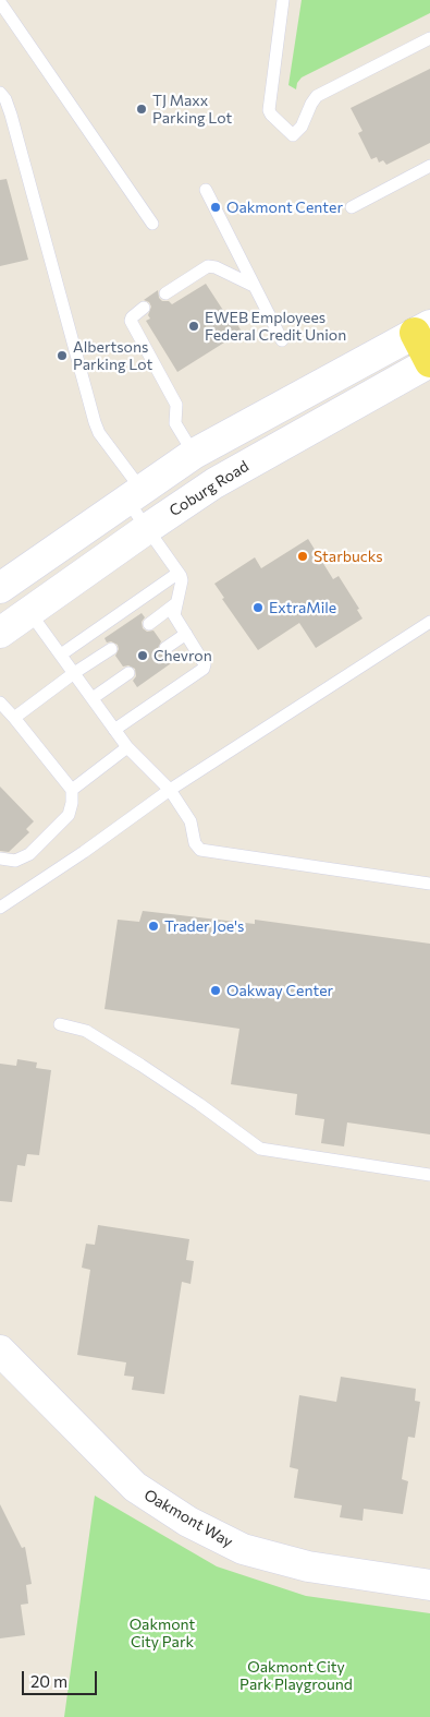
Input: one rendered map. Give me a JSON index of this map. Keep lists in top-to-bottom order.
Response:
{
  "streets": {
    "main road": ["Coburg Road", "Oakmont Way"]
  },
  "parks": ["Oakmont City Park", "Oakmont City Park Playground"],
  "places": [
    "TJ Maxx Parking Lot",
    "Oakmont Center",
    "EWEB Employees Federal Credit Union",
    "Albertsons Parking Lot",
    "Starbucks",
    "ExtraMile",
    "Chevron",
    "Trader Joe's",
    "Oakway Center"
  ],
  "scale_bar": "20 m"
}
